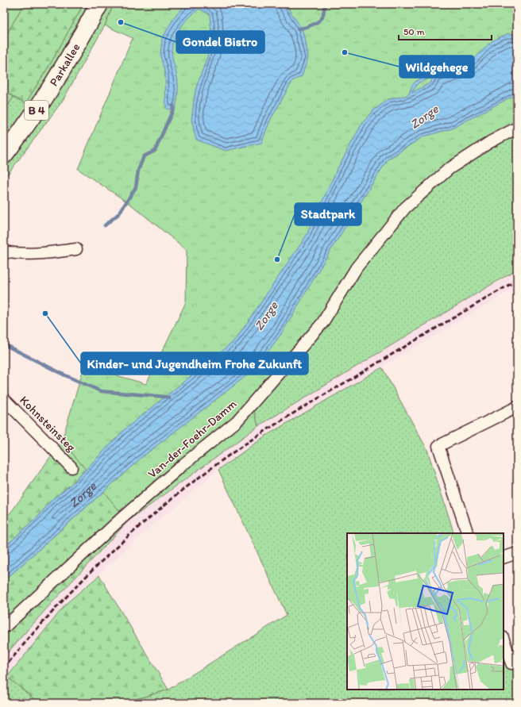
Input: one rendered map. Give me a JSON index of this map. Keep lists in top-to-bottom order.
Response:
{
  "streets": {
    "main road": ["Parkallee", "B 4"],
    "street": ["Kohnsteinsteg", "Van-der-Foehr-Damm"]
  },
  "water": ["Zorge"],
  "places": [
    "Gondel Bistro",
    "Wildgehege",
    "Stadtpark",
    "Kinder- und Jugendheim Frohe Zukunft"
  ],
  "scale_bar": "50 m"
}
